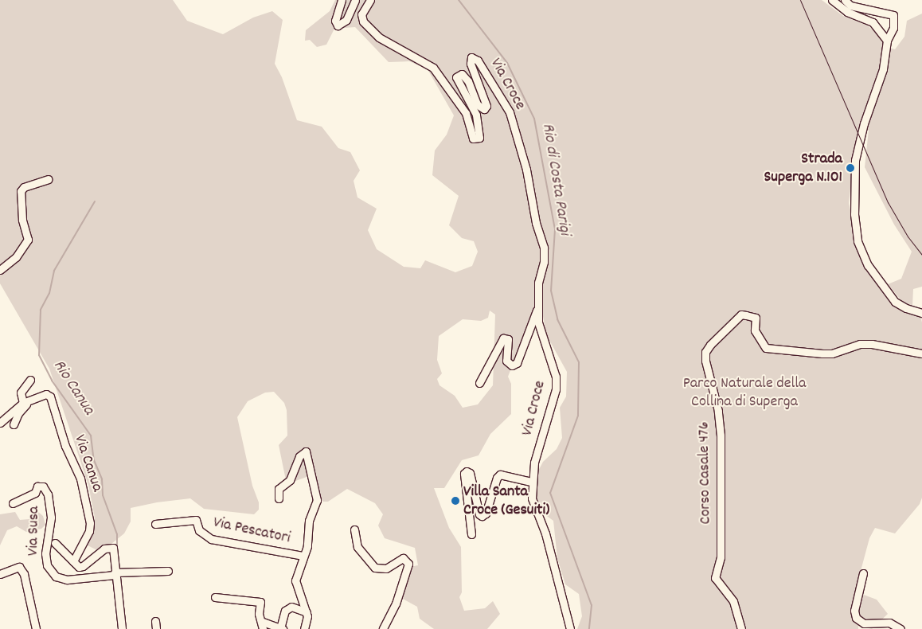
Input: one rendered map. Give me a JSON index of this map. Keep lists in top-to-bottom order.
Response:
{
  "streets": {
    "street": [
      "Via Croce",
      "Via Canua",
      "Corso Casale 476",
      "Via Susa",
      "Via Pescatori"
    ]
  },
  "water": ["Rio di Costa Parigi", "Rio Canua"],
  "parks": ["Parco Naturale della Collina di Superga"],
  "places": ["Strada Superga N.101", "Villa Santa Croce (Gesuiti)"]
}
